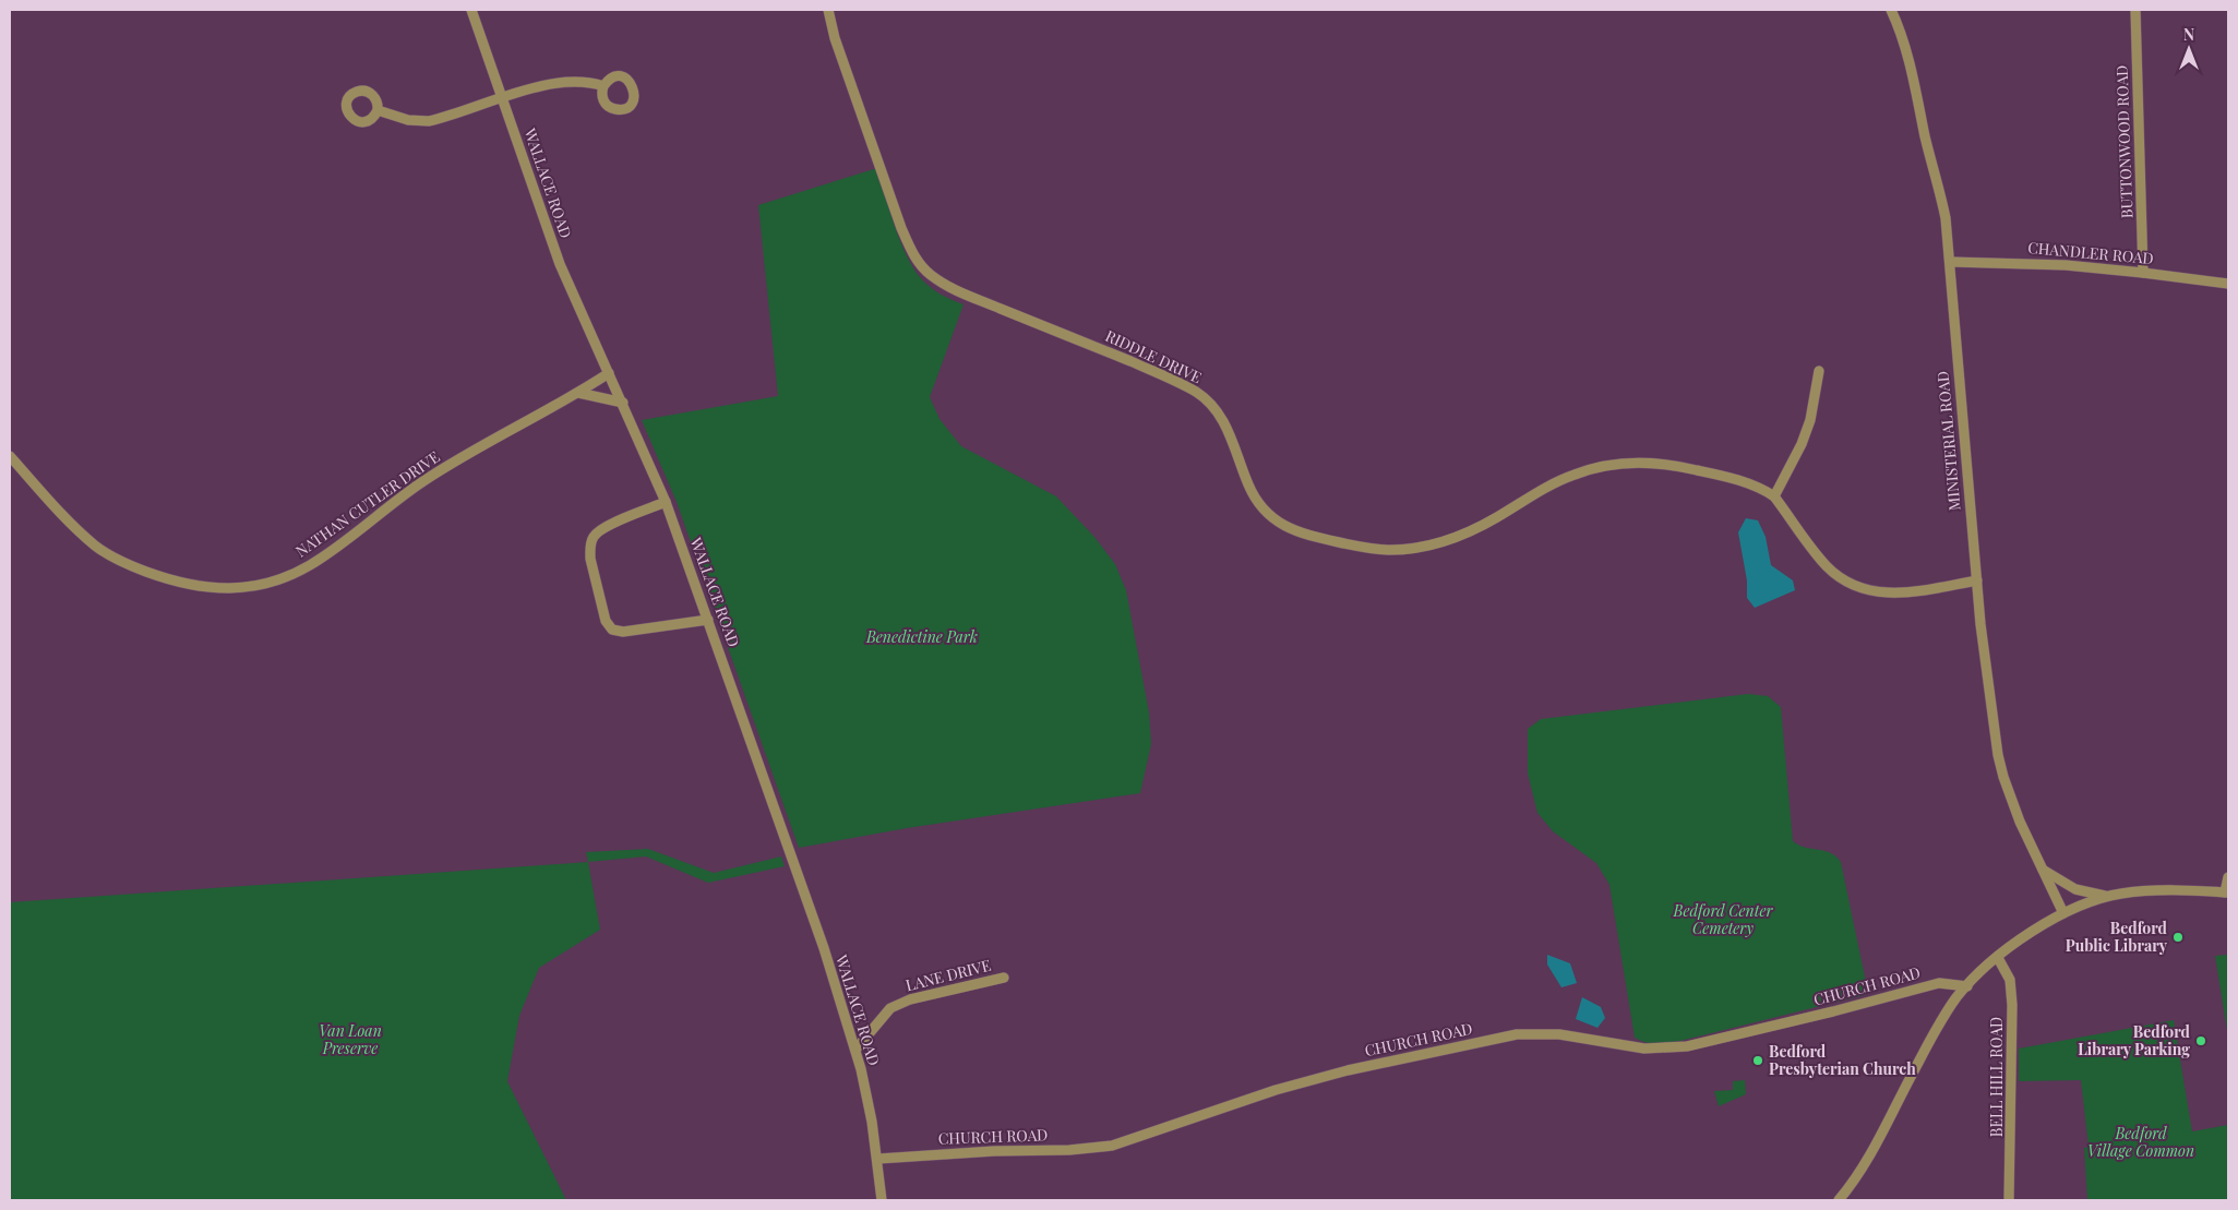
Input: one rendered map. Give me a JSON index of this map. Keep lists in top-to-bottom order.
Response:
{
  "streets": {
    "street": [
      "BUTTONWOOD ROAD",
      "WALLACE ROAD",
      "CHANDLER ROAD",
      "RIDDLE DRIVE",
      "MINISTERIAL ROAD",
      "NATHAN CUTLER DRIVE",
      "LANE DRIVE",
      "CHURCH ROAD",
      "BELL HILL ROAD"
    ]
  },
  "crossings": [
    ["BUTTONWOOD ROAD", "CHANDLER ROAD"],
    ["WALLACE ROAD", "NATHAN CUTLER DRIVE"],
    ["WALLACE ROAD", "LANE DRIVE"],
    ["WALLACE ROAD", "CHURCH ROAD"],
    ["CHANDLER ROAD", "MINISTERIAL ROAD"],
    ["RIDDLE DRIVE", "MINISTERIAL ROAD"]
  ],
  "parks": [
    "Benedictine Park",
    "Bedford Center Cemetery",
    "Van Loan Preserve",
    "Bedford Village Common"
  ],
  "places": ["Bedford Public Library", "Bedford Library Parking", "Bedford Presbyterian Church"],
  "north": "top"
}
